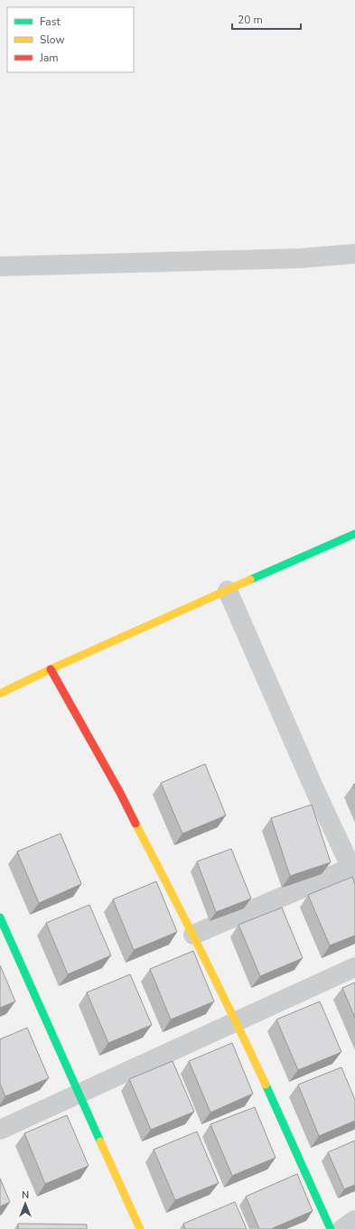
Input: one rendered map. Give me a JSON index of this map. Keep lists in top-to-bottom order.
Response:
{
  "legend": ["Fast", "Slow", "Jam"],
  "scale_bar": "20 m",
  "north": "top"
}
